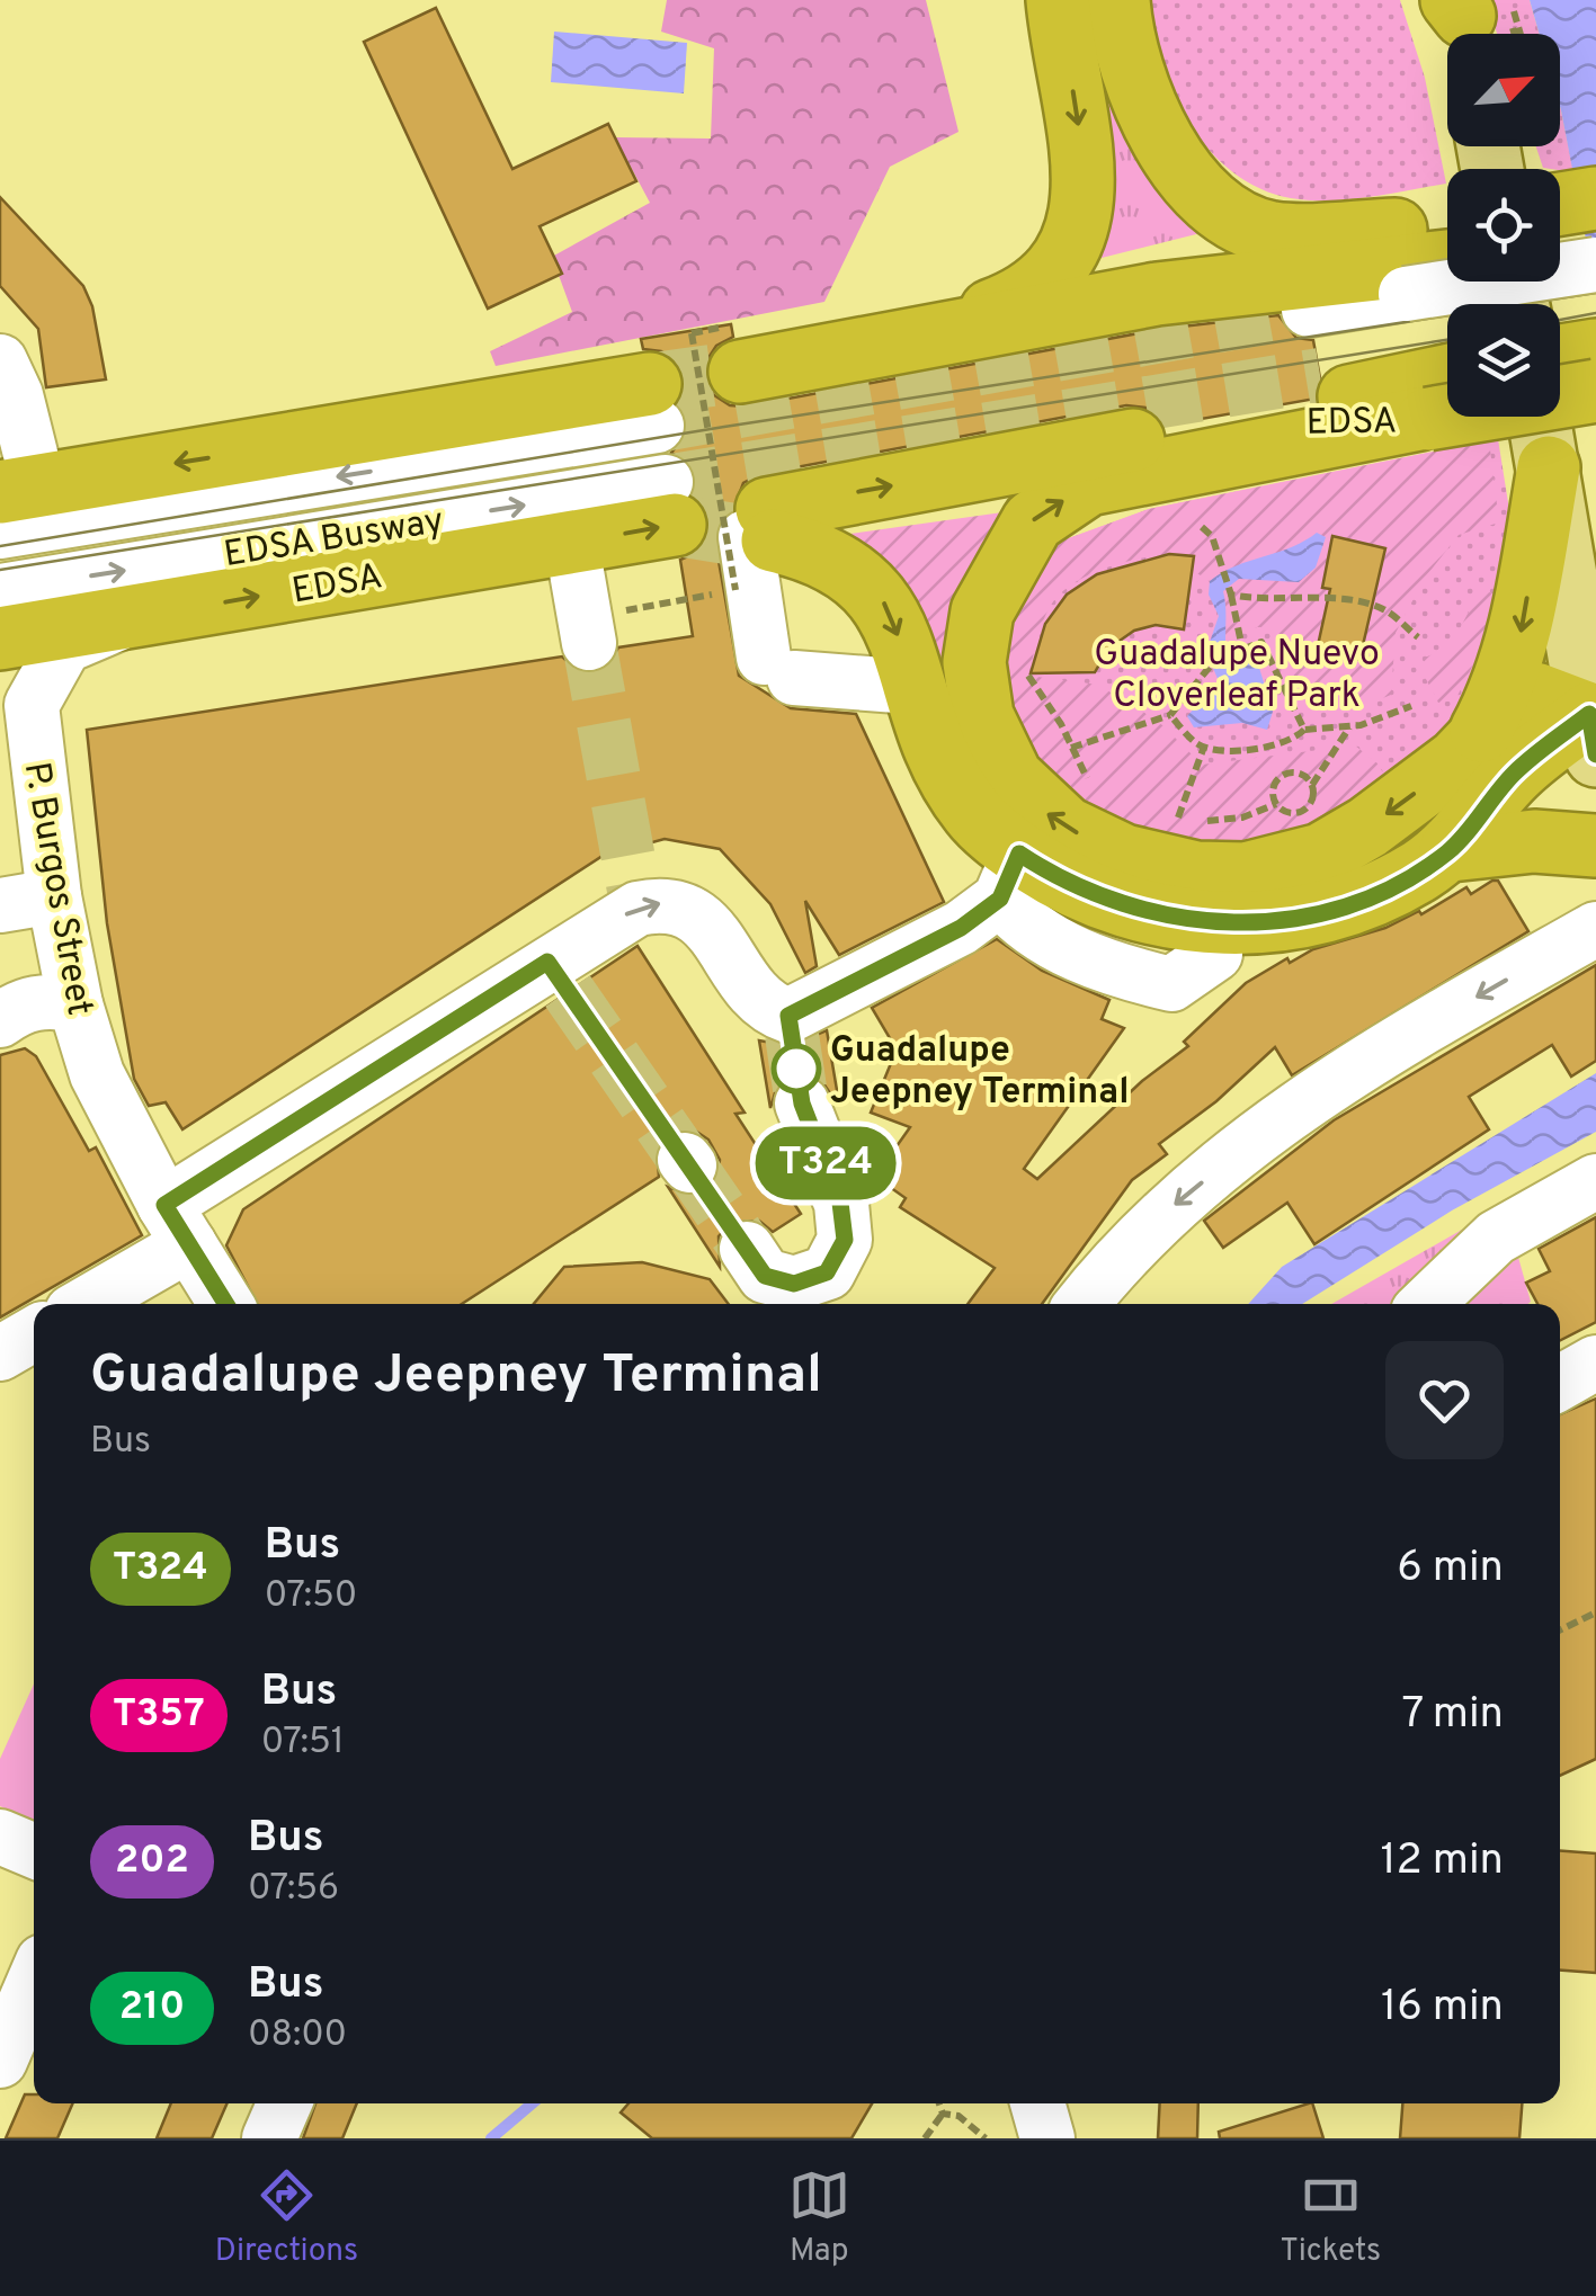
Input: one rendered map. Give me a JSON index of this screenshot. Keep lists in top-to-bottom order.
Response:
{
  "streets": {
    "highway": ["EDSA"],
    "street": ["EDSA Busway", "P. Burgos Street"]
  },
  "crossings": [
    ["EDSA", "EDSA Busway"],
    ["EDSA", "P. Burgos Street"]
  ],
  "one_way": ["EDSA Busway"],
  "parks": ["Guadalupe Nuevo Cloverleaf Park"],
  "places": ["Guadalupe Jeepney Terminal"],
  "lines": ["bus line T324"],
  "north": "top right",
  "page": {
    "on_map": "T324",
    "heading": ["Guadalupe Jeepney Terminal", "Bus"],
    "list": [
      {
        "mark": "T324",
        "name": "Bus",
        "note": "07:50",
        "value": "6 min"
      },
      {
        "mark": "T357",
        "name": "Bus",
        "note": "07:51",
        "value": "7 min"
      },
      {
        "mark": "202",
        "name": "Bus",
        "note": "07:56",
        "value": "12 min"
      },
      {
        "mark": "210",
        "name": "Bus",
        "note": "08:00",
        "value": "16 min"
      }
    ],
    "tabs": ["Directions", "Map", "Tickets"]
  }
}
